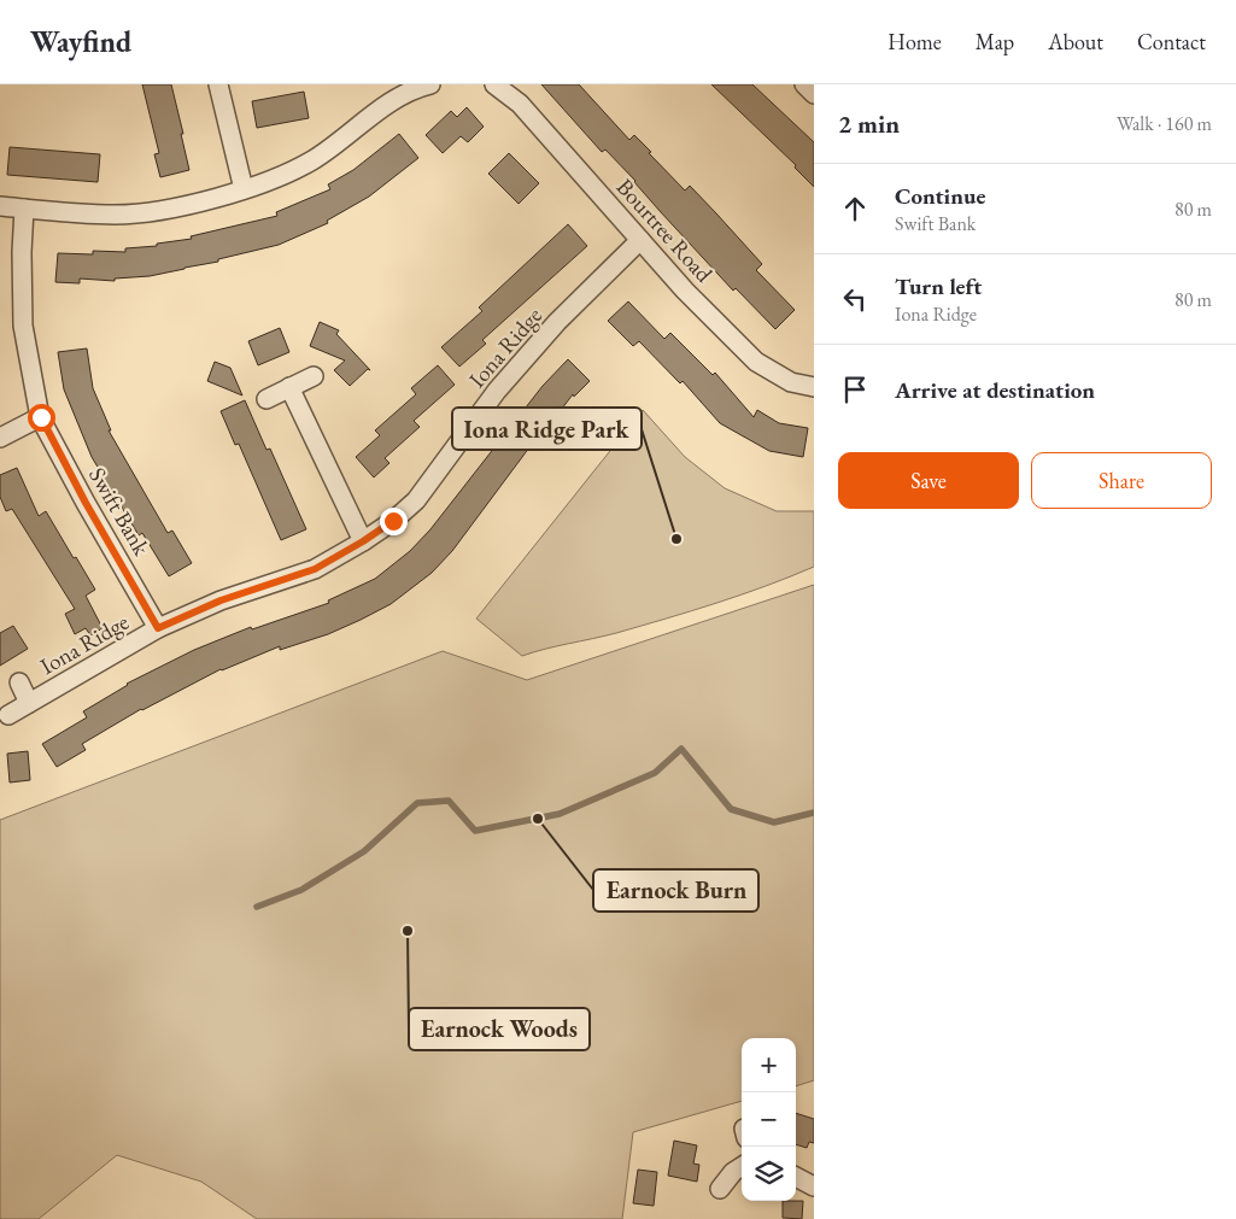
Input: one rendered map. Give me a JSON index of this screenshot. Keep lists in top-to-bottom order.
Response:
{
  "streets": {
    "street": ["Bourtree Road", "Iona Ridge", "Swift Bank"]
  },
  "crossings": [
    ["Bourtree Road", "Iona Ridge"],
    ["Iona Ridge", "Swift Bank"]
  ],
  "places": ["Iona Ridge Park", "Earnock Burn", "Earnock Woods"],
  "page": {
    "header": "Wayfind",
    "nav": [
      "Home",
      "Map",
      "About",
      "Contact"
    ],
    "heading": ["2 min", "Walk · 160 m"],
    "list": [
      ["Continue", "Swift Bank", "80 m"],
      ["Turn left", "Iona Ridge", "80 m"],
      "Arrive at destination"
    ],
    "buttons": ["Save", "Share"],
    "map_buttons": ["+", "−"]
  }
}
